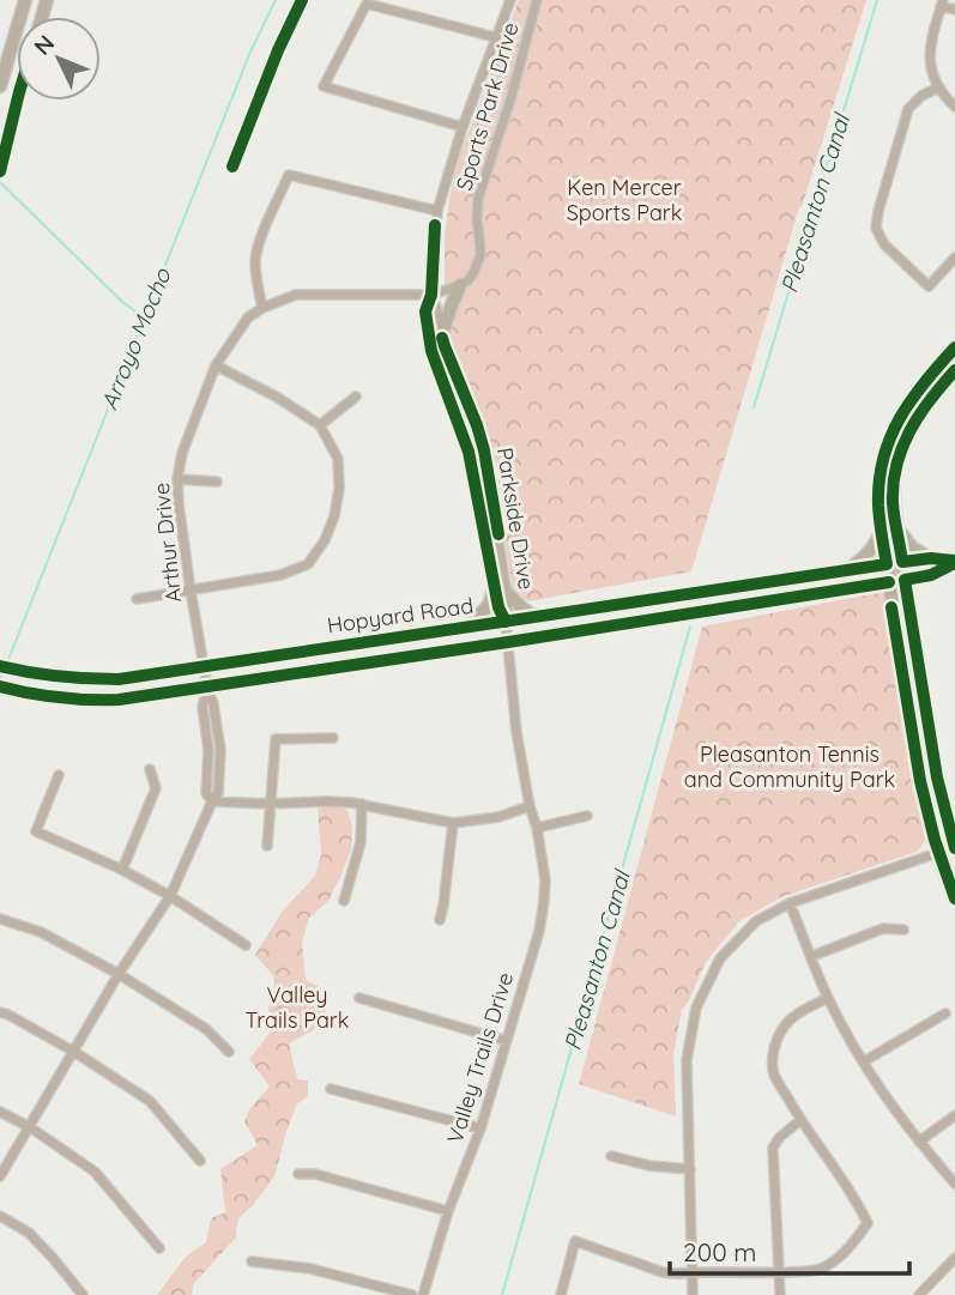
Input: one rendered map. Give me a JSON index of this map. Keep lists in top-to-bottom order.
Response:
{
  "streets": {
    "main road": ["Hopyard Road"],
    "street": [
      "Sports Park Drive",
      "Parkside Drive",
      "Arthur Drive",
      "Valley Trails Drive"
    ]
  },
  "crossings": [
    ["Parkside Drive", "Arthur Drive"],
    ["Parkside Drive", "Hopyard Road"],
    ["Parkside Drive", "Valley Trails Drive"],
    ["Arthur Drive", "Hopyard Road"],
    ["Hopyard Road", "Valley Trails Drive"]
  ],
  "water": ["Pleasanton Canal", "Arroyo Mocho"],
  "parks": ["Ken Mercer Sports Park", "Pleasanton Tennis and Community Park", "Valley Trails Park"],
  "scale_bar": "200 m",
  "north": "top left"
}
